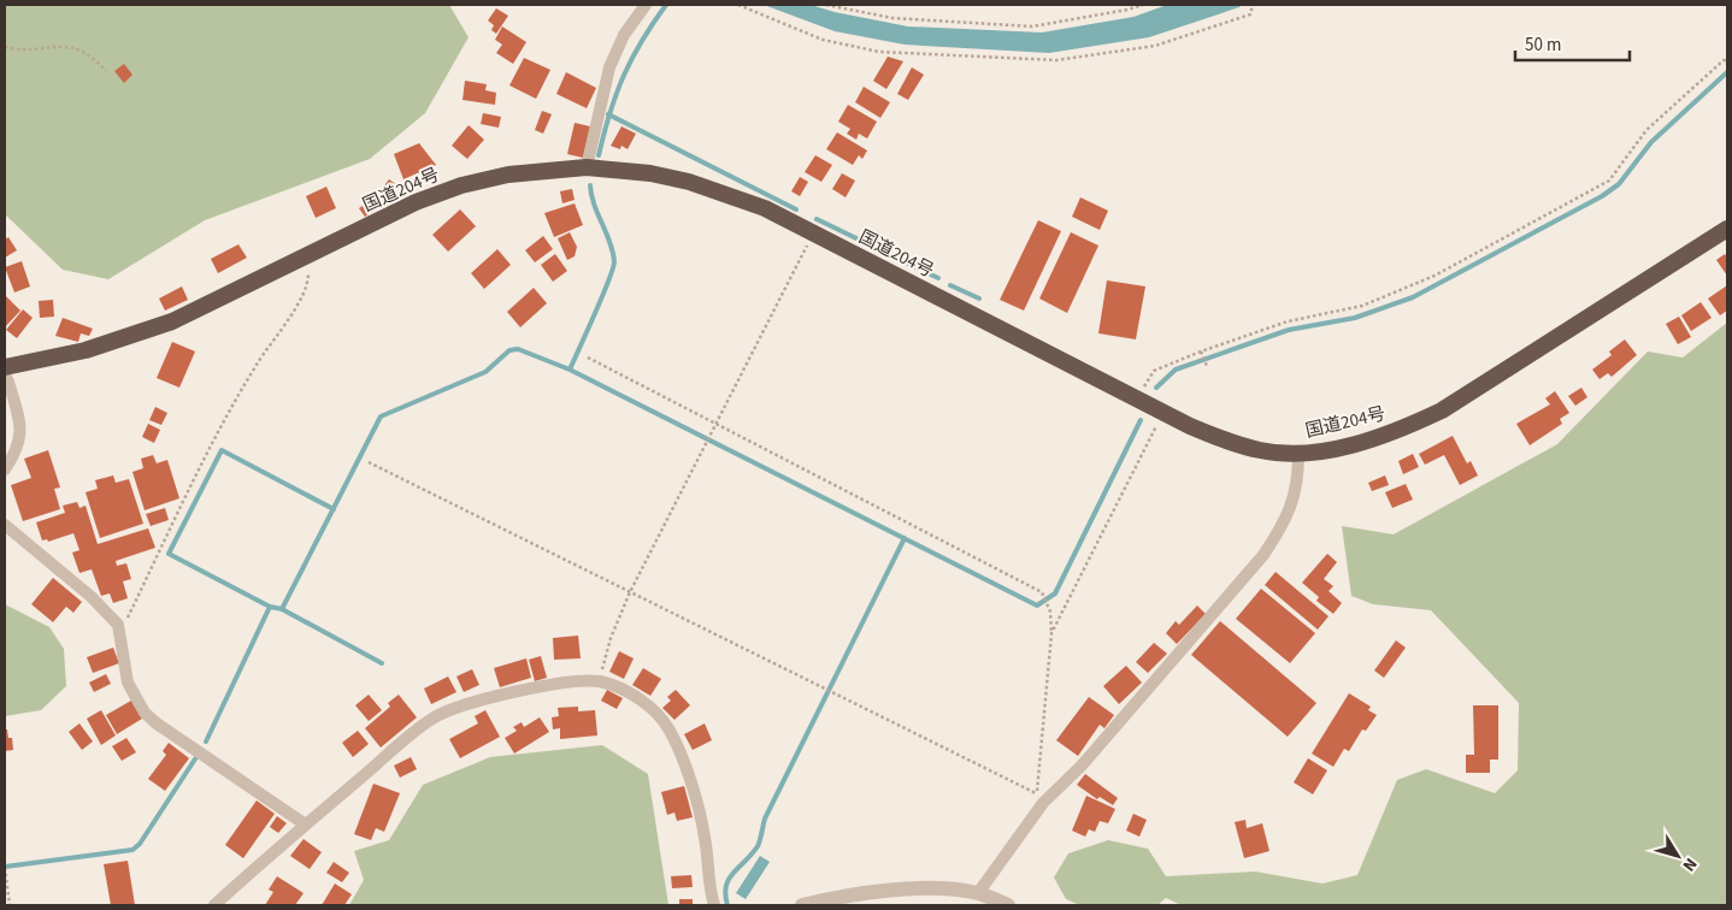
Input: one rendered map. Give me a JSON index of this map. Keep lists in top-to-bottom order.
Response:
{
  "streets": {
    "highway": ["国道204号"]
  },
  "scale_bar": "50 m",
  "north": "bottom right"
}
